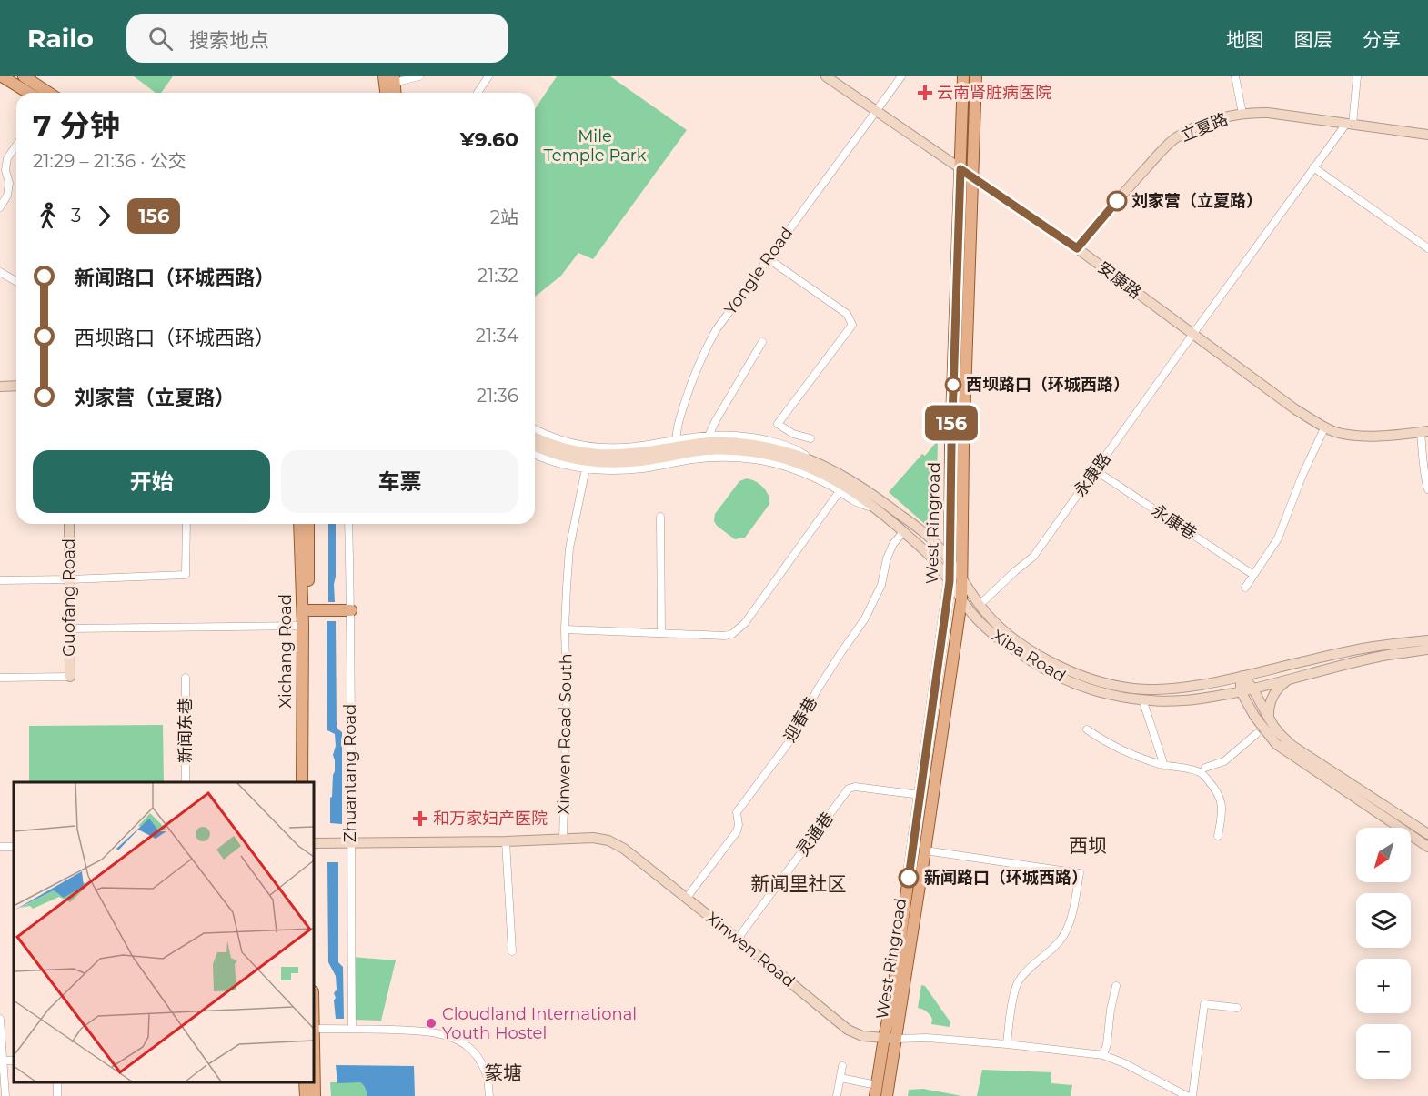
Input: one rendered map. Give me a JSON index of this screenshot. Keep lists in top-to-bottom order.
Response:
{
  "streets": {
    "main road": ["West Ringroad", "Xichang Road"],
    "street": [
      "立夏路",
      "Yongle Road",
      "安康路",
      "永康路",
      "永康巷",
      "Guofang Road",
      "Xiba Road",
      "迎春巷",
      "新闻东巷",
      "Xinwen Road South",
      "Zhuantang Road",
      "灵通巷",
      "Xinwen Road"
    ]
  },
  "crossings": [
    ["立夏路", "安康路"],
    ["Yongle Road", "安康路"],
    ["Yongle Road", "Xiba Road"],
    ["安康路", "永康路"],
    ["安康路", "West Ringroad"],
    ["永康路", "永康巷"],
    ["永康路", "Xiba Road"],
    ["West Ringroad", "Xiba Road"],
    ["West Ringroad", "灵通巷"],
    ["West Ringroad", "Xinwen Road"],
    ["Xiba Road", "迎春巷"],
    ["迎春巷", "Xinwen Road"],
    ["Xinwen Road South", "Xinwen Road"],
    ["Zhuantang Road", "Xinwen Road"],
    ["灵通巷", "Xinwen Road"]
  ],
  "districts": ["西坝", "新闻里社区", "篆塘"],
  "parks": ["Mile Temple Park"],
  "places": {
    "health": ["云南肾脏病医院", "和万家妇产医院"],
    "other": [
      "刘家营（立夏路）",
      "西坝路口（环城西路）",
      "新闻路口（环城西路）",
      "Cloudland International Youth Hostel"
    ]
  },
  "lines": ["bus line 156"],
  "north": "bottom left",
  "page": {
    "header": "Railo",
    "search": "搜索地点",
    "nav": ["地图", "图层", "分享"],
    "on_map": "156",
    "heading": ["7 分钟", "21:29 – 21:36 · 公交", "¥9.60"],
    "legs": ["3", "156", "2站"],
    "list": [
      {
        "name": "新闻路口（环城西路）",
        "value": "21:32"
      },
      {
        "name": "西坝路口（环城西路）",
        "value": "21:34"
      },
      {
        "name": "刘家营（立夏路）",
        "value": "21:36"
      }
    ],
    "buttons": ["开始", "车票"],
    "map_buttons": ["+", "−"]
  }
}
